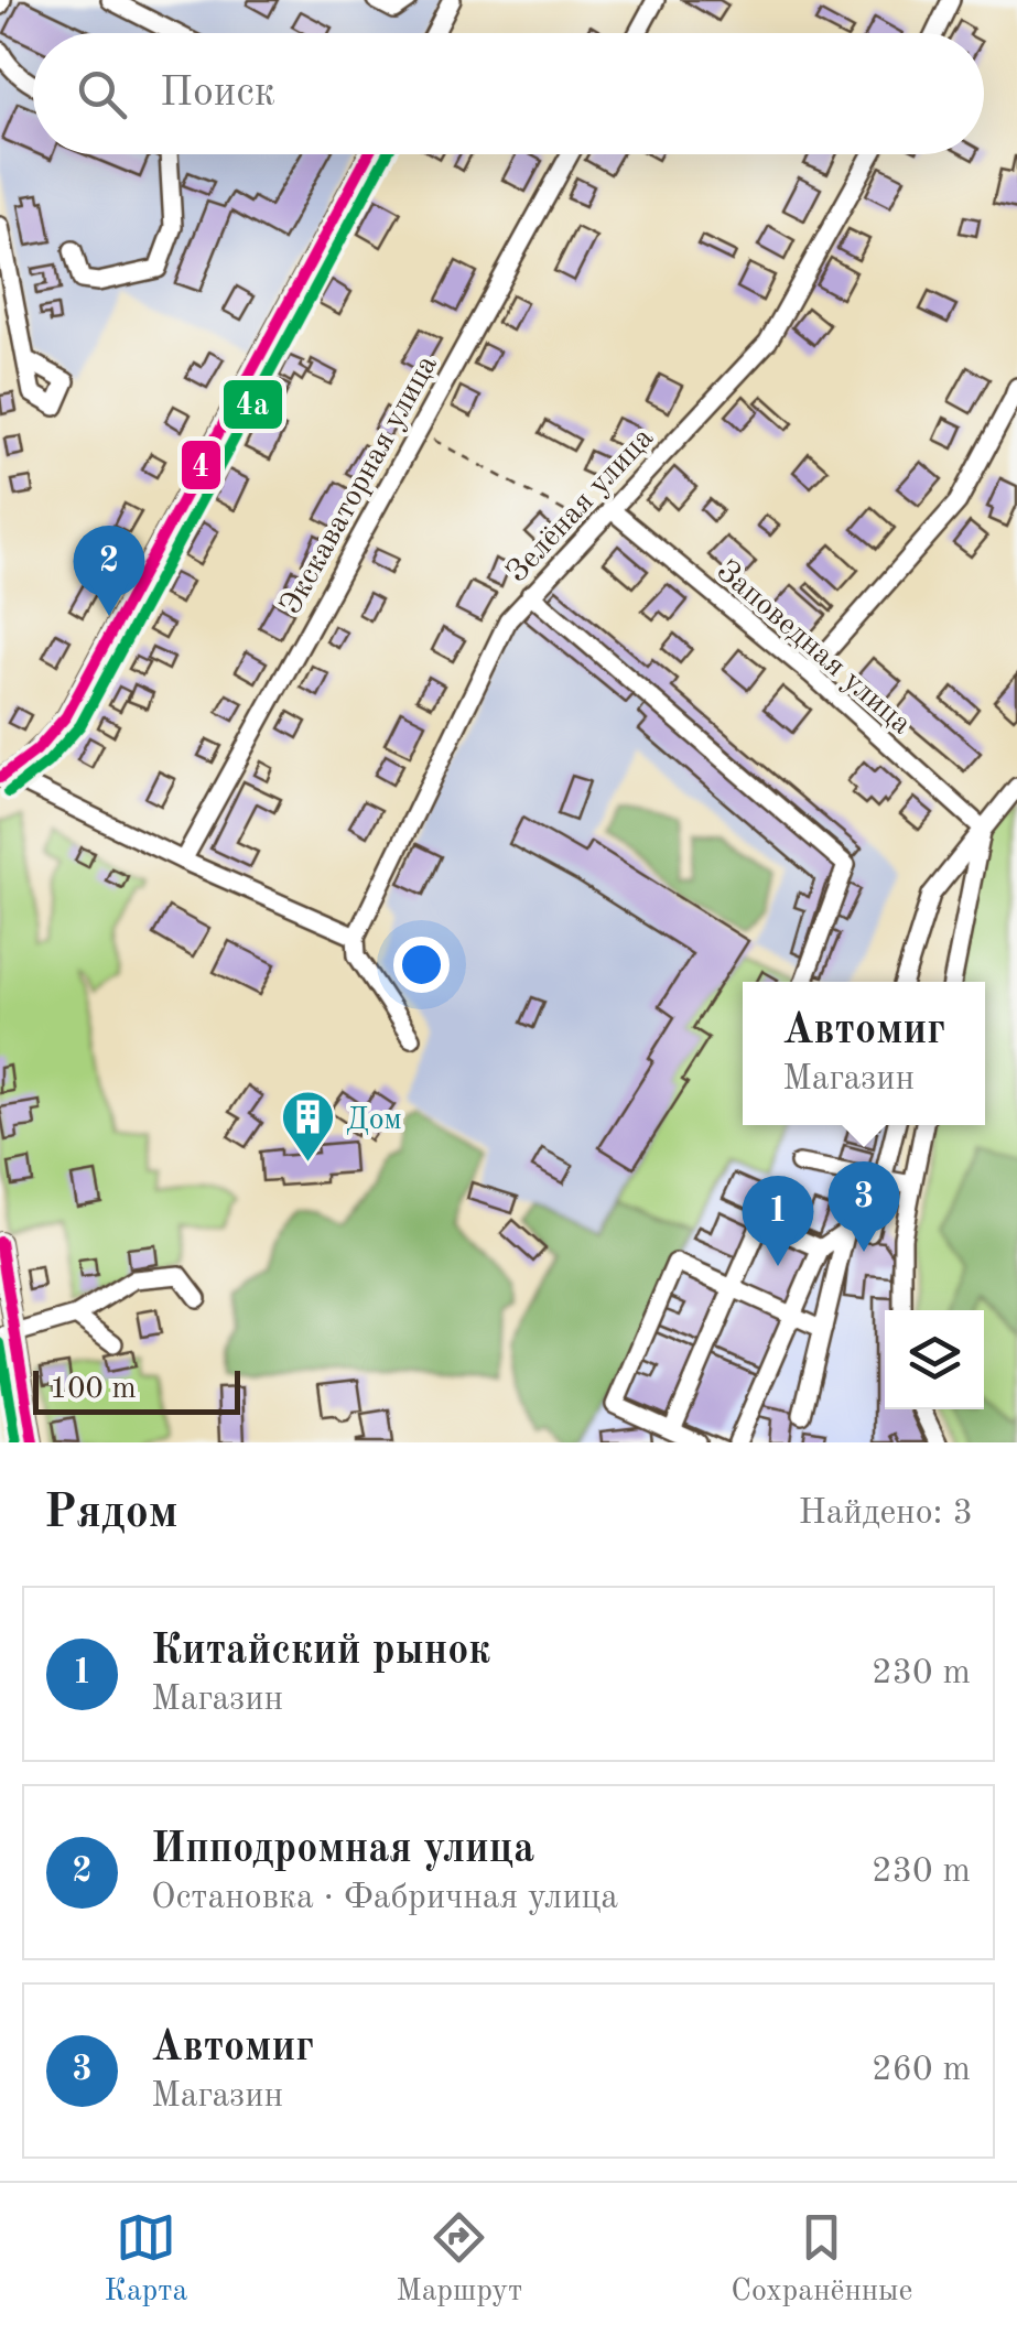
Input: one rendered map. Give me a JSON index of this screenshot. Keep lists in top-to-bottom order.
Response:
{
  "streets": {
    "street": ["Экскаваторная улица", "Зелёная улица", "Заповедная улица"]
  },
  "crossings": [
    ["Зелёная улица", "Заповедная улица"]
  ],
  "places": {
    "building": ["Дом"]
  },
  "lines": ["transit line 4", "transit line 4а"],
  "scale_bar": "100 m",
  "page": {
    "search": "Поиск",
    "pins": ["2", "3", "1"],
    "popup": ["Автомиг", "Магазин"],
    "scale": "100 m",
    "heading": ["Рядом", "Найдено: 3"],
    "list": [
      {
        "mark": "1",
        "name": "Китайский рынок",
        "note": "Магазин",
        "value": "230 m"
      },
      {
        "mark": "2",
        "name": "Ипподромная улица",
        "note": "Остановка · Фабричная улица",
        "value": "230 m"
      },
      {
        "mark": "3",
        "name": "Автомиг",
        "note": "Магазин",
        "value": "260 m"
      }
    ],
    "nav": ["Карта", "Маршрут", "Сохранённые"]
  }
}
